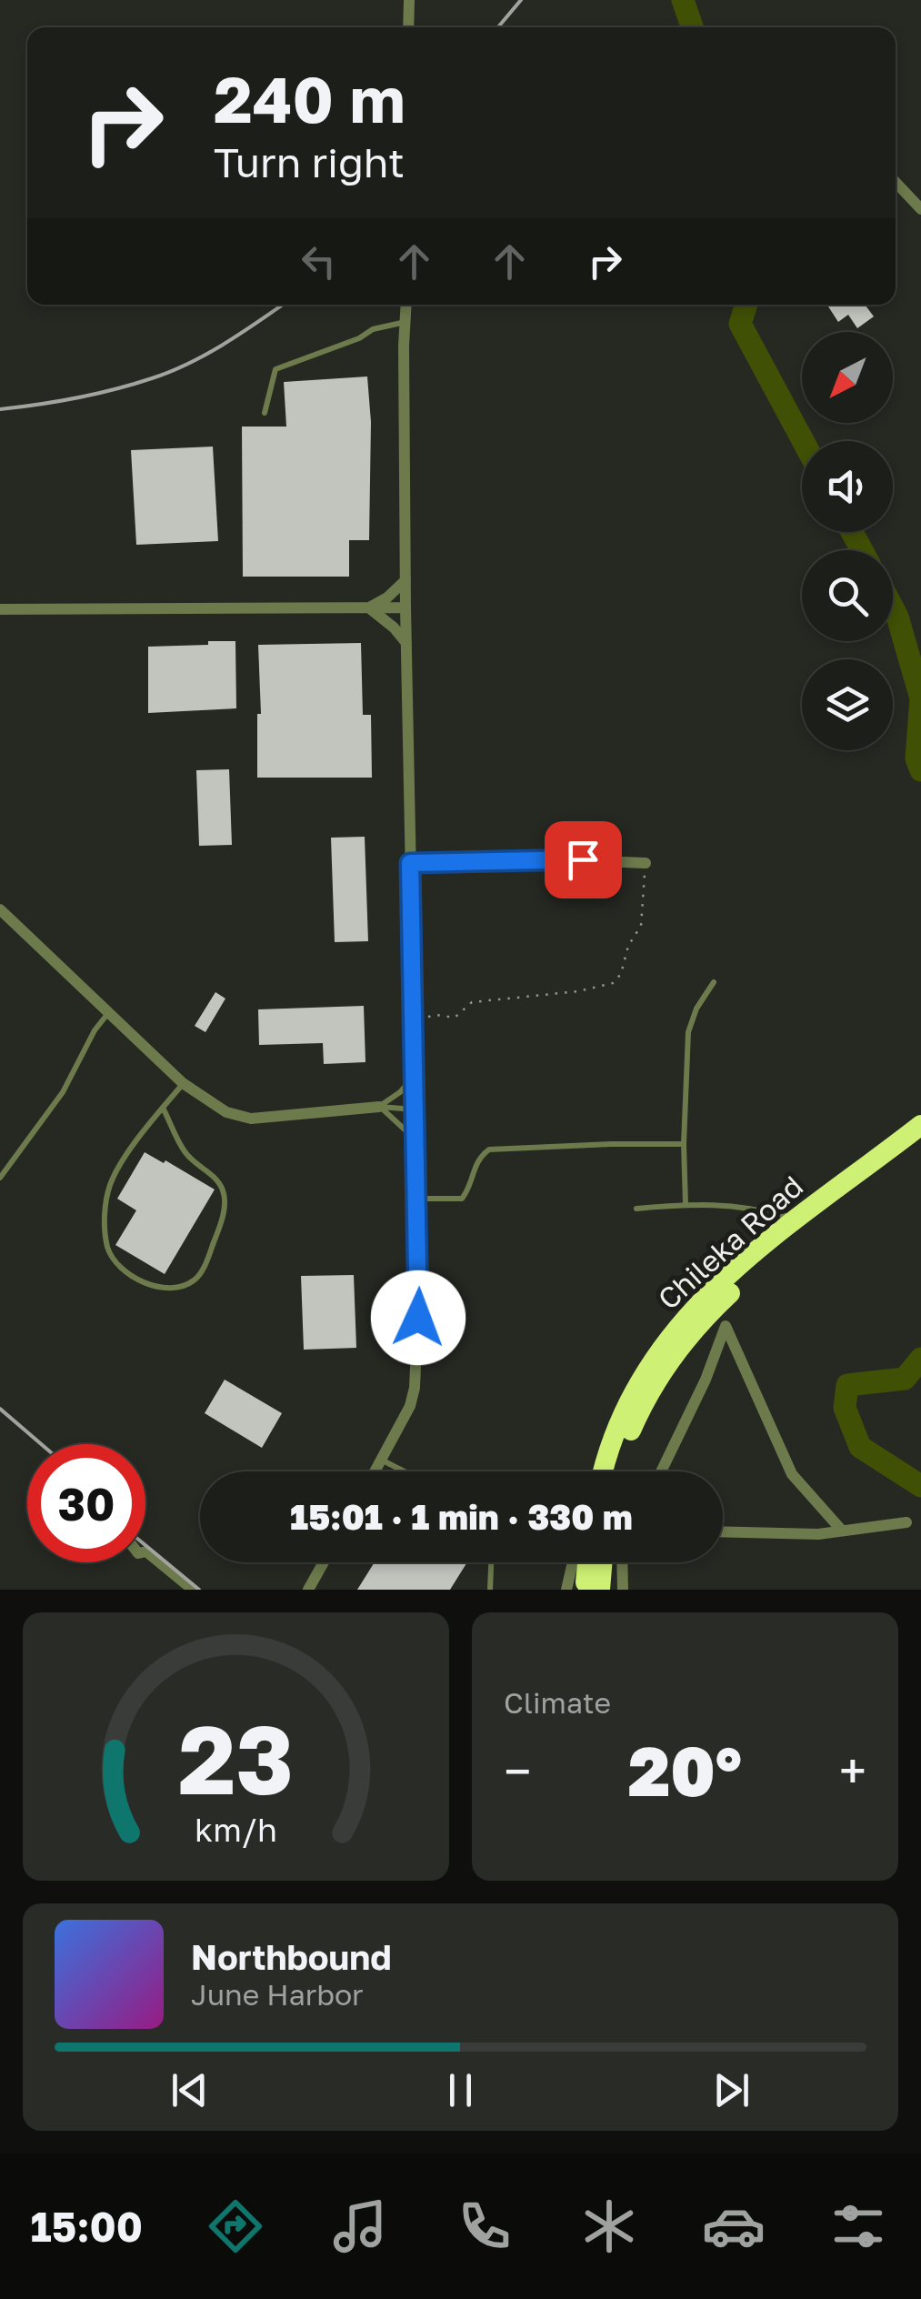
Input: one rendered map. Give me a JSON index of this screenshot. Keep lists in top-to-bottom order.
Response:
{
  "streets": {
    "highway": ["Chileka Road"]
  },
  "north": "bottom left",
  "page": {
    "turn": ["240 m", "Turn right"],
    "limit": "30",
    "trip": "15:01 · 1 min · 330 m",
    "tile": "Climate",
    "heat": ["−", "20°", "+"],
    "song": ["Northbound", "June Harbor"],
    "tabs": "15:00",
    "gauge": ["23", "km/h"]
  }
}
